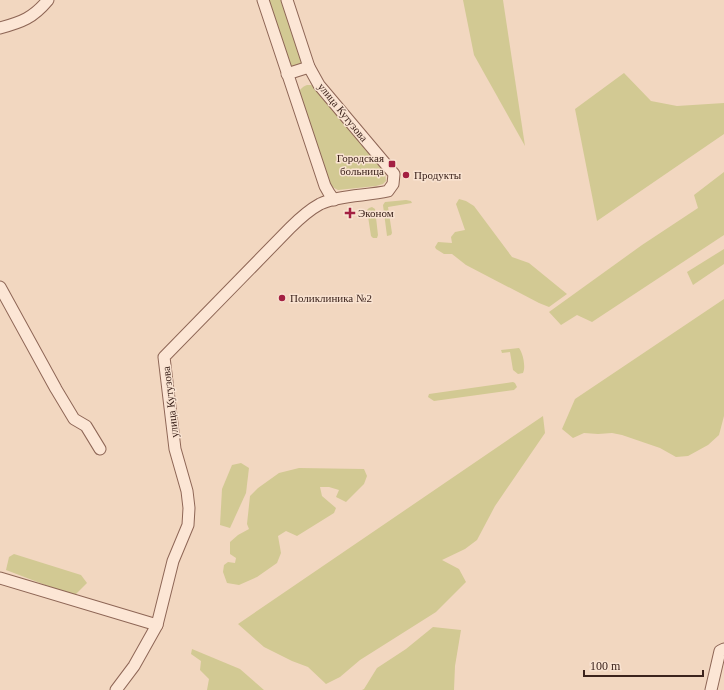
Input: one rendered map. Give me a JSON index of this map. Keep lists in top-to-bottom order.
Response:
{
  "streets": {
    "street": ["улица Кутузова"]
  },
  "places": {
    "transit": ["Городская больница"],
    "other": ["Продукты", "Поликлиника №2"],
    "health": ["Эконом"]
  },
  "scale_bar": "100 m"
}
